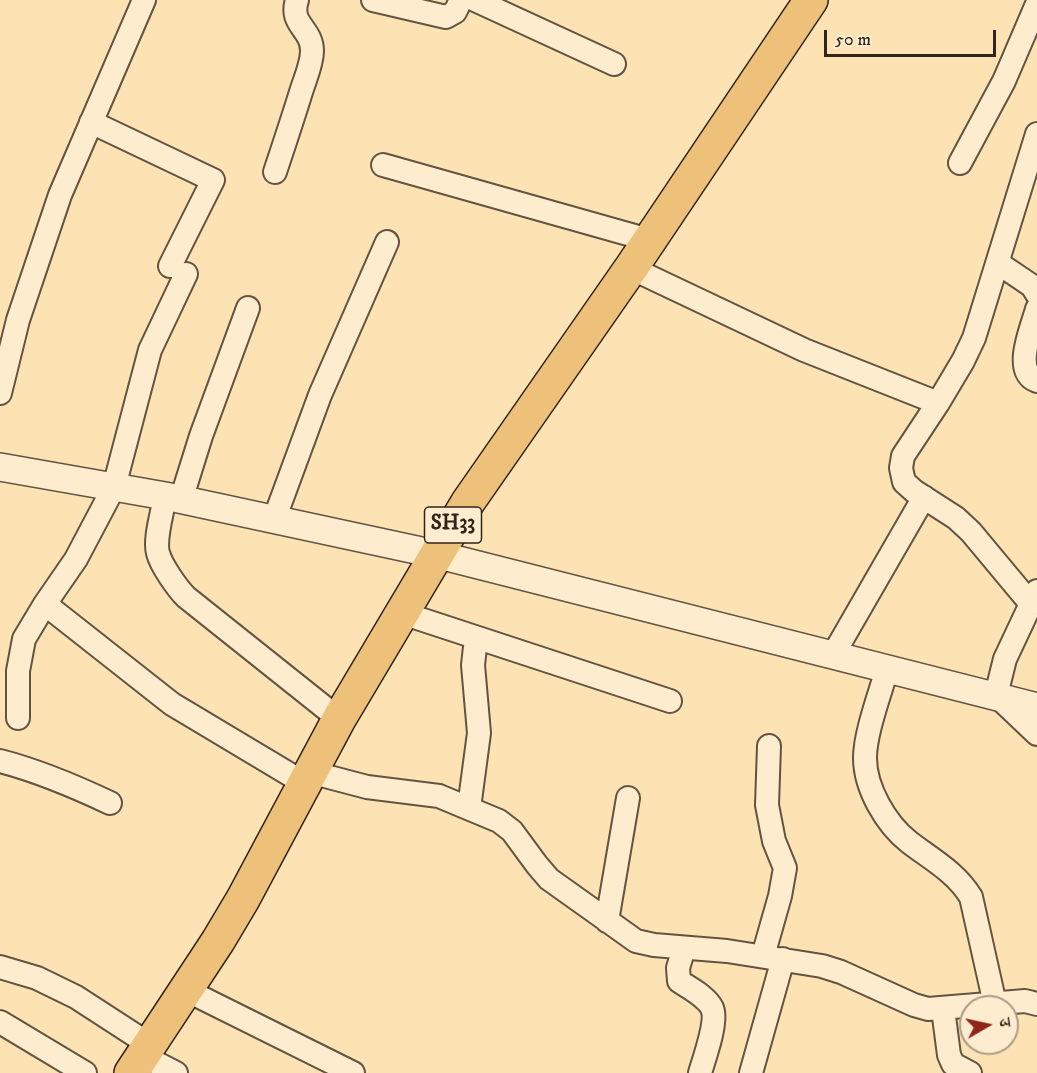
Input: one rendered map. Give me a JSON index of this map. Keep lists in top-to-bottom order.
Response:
{
  "streets": {
    "main road": ["SH33"]
  },
  "scale_bar": "50 m",
  "north": "right"
}
